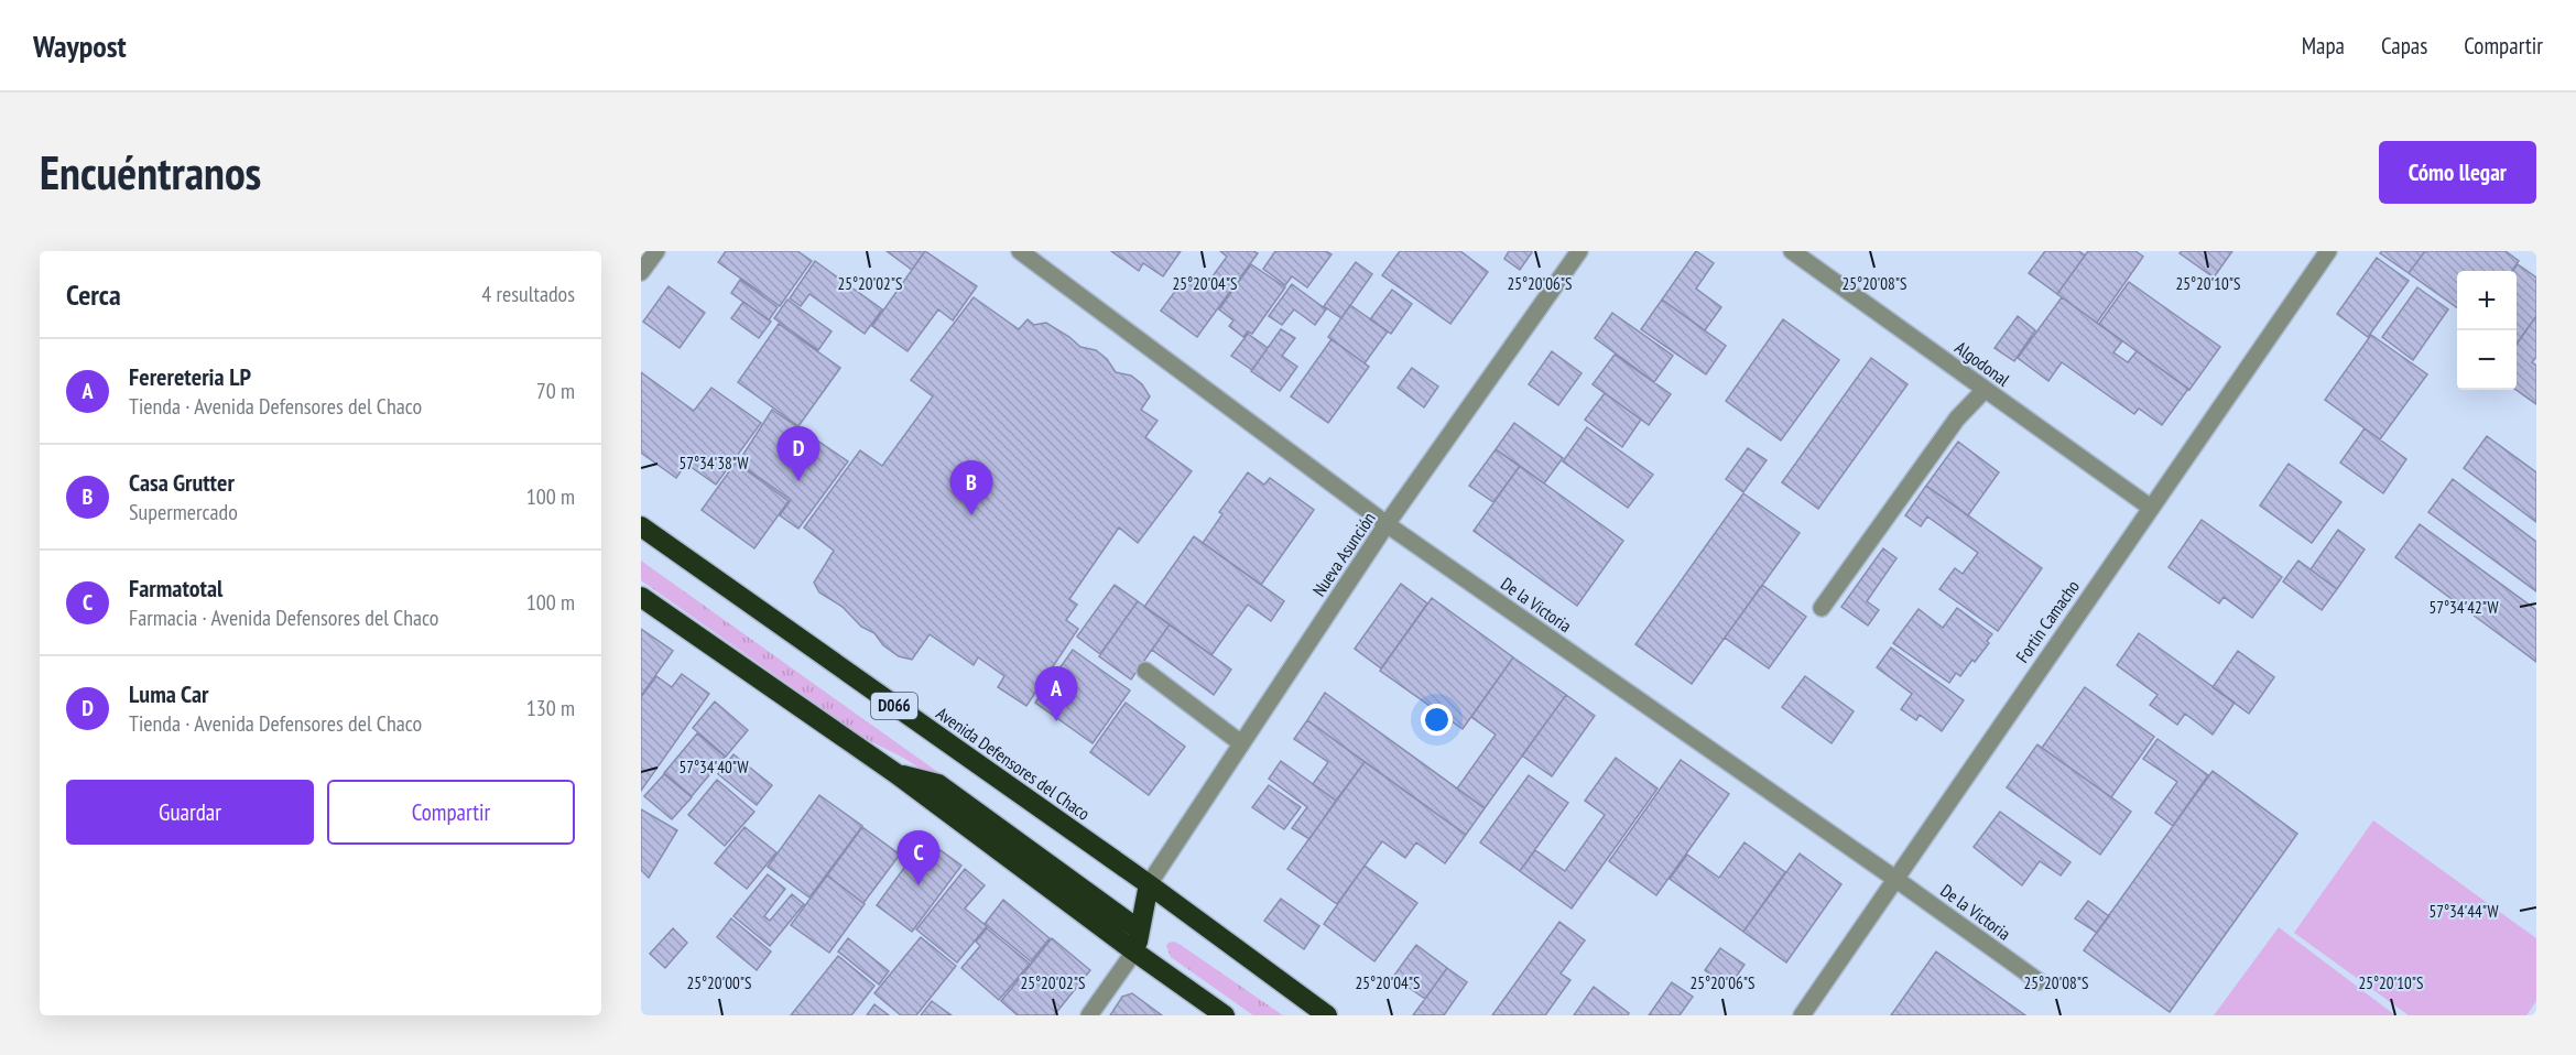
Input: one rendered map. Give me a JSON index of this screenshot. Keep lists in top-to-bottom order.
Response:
{
  "streets": {
    "highway": ["D066", "Avenida Defensores del Chaco"],
    "street": [
      "Algodonal",
      "Nueva Asunción",
      "De la Victoria",
      "Fortin Camacho"
    ]
  },
  "crossings": [
    ["Algodonal", "Fortin Camacho"],
    ["Nueva Asunción", "De la Victoria"],
    ["Nueva Asunción", "Avenida Defensores del Chaco"],
    ["De la Victoria", "Fortin Camacho"]
  ],
  "page": {
    "header": "Waypost",
    "nav": ["Mapa", "Capas", "Compartir"],
    "buttons": [
      "Cómo llegar",
      ["Guardar", "Compartir"]
    ],
    "title": "Encuéntranos",
    "heading": ["Cerca", "4 resultados"],
    "map_buttons": ["+", "−"],
    "list": [
      {
        "mark": "A",
        "name": "Ferereteria LP",
        "note": "Tienda · Avenida Defensores del Chaco",
        "value": "70 m"
      },
      {
        "mark": "B",
        "name": "Casa Grutter",
        "note": "Supermercado",
        "value": "100 m"
      },
      {
        "mark": "C",
        "name": "Farmatotal",
        "note": "Farmacia · Avenida Defensores del Chaco",
        "value": "100 m"
      },
      {
        "mark": "D",
        "name": "Luma Car",
        "note": "Tienda · Avenida Defensores del Chaco",
        "value": "130 m"
      }
    ],
    "pins": [
      "D",
      "B",
      "A",
      "C"
    ]
  },
  "coordinates": [
    "25°20'02\"S",
    "25°20'04\"S",
    "25°20'06\"S",
    "25°20'08\"S",
    "25°20'10\"S",
    "57°34'38\"W",
    "57°34'42\"W",
    "57°34'40\"W",
    "57°34'44\"W",
    "25°20'00\"S"
  ]
}
